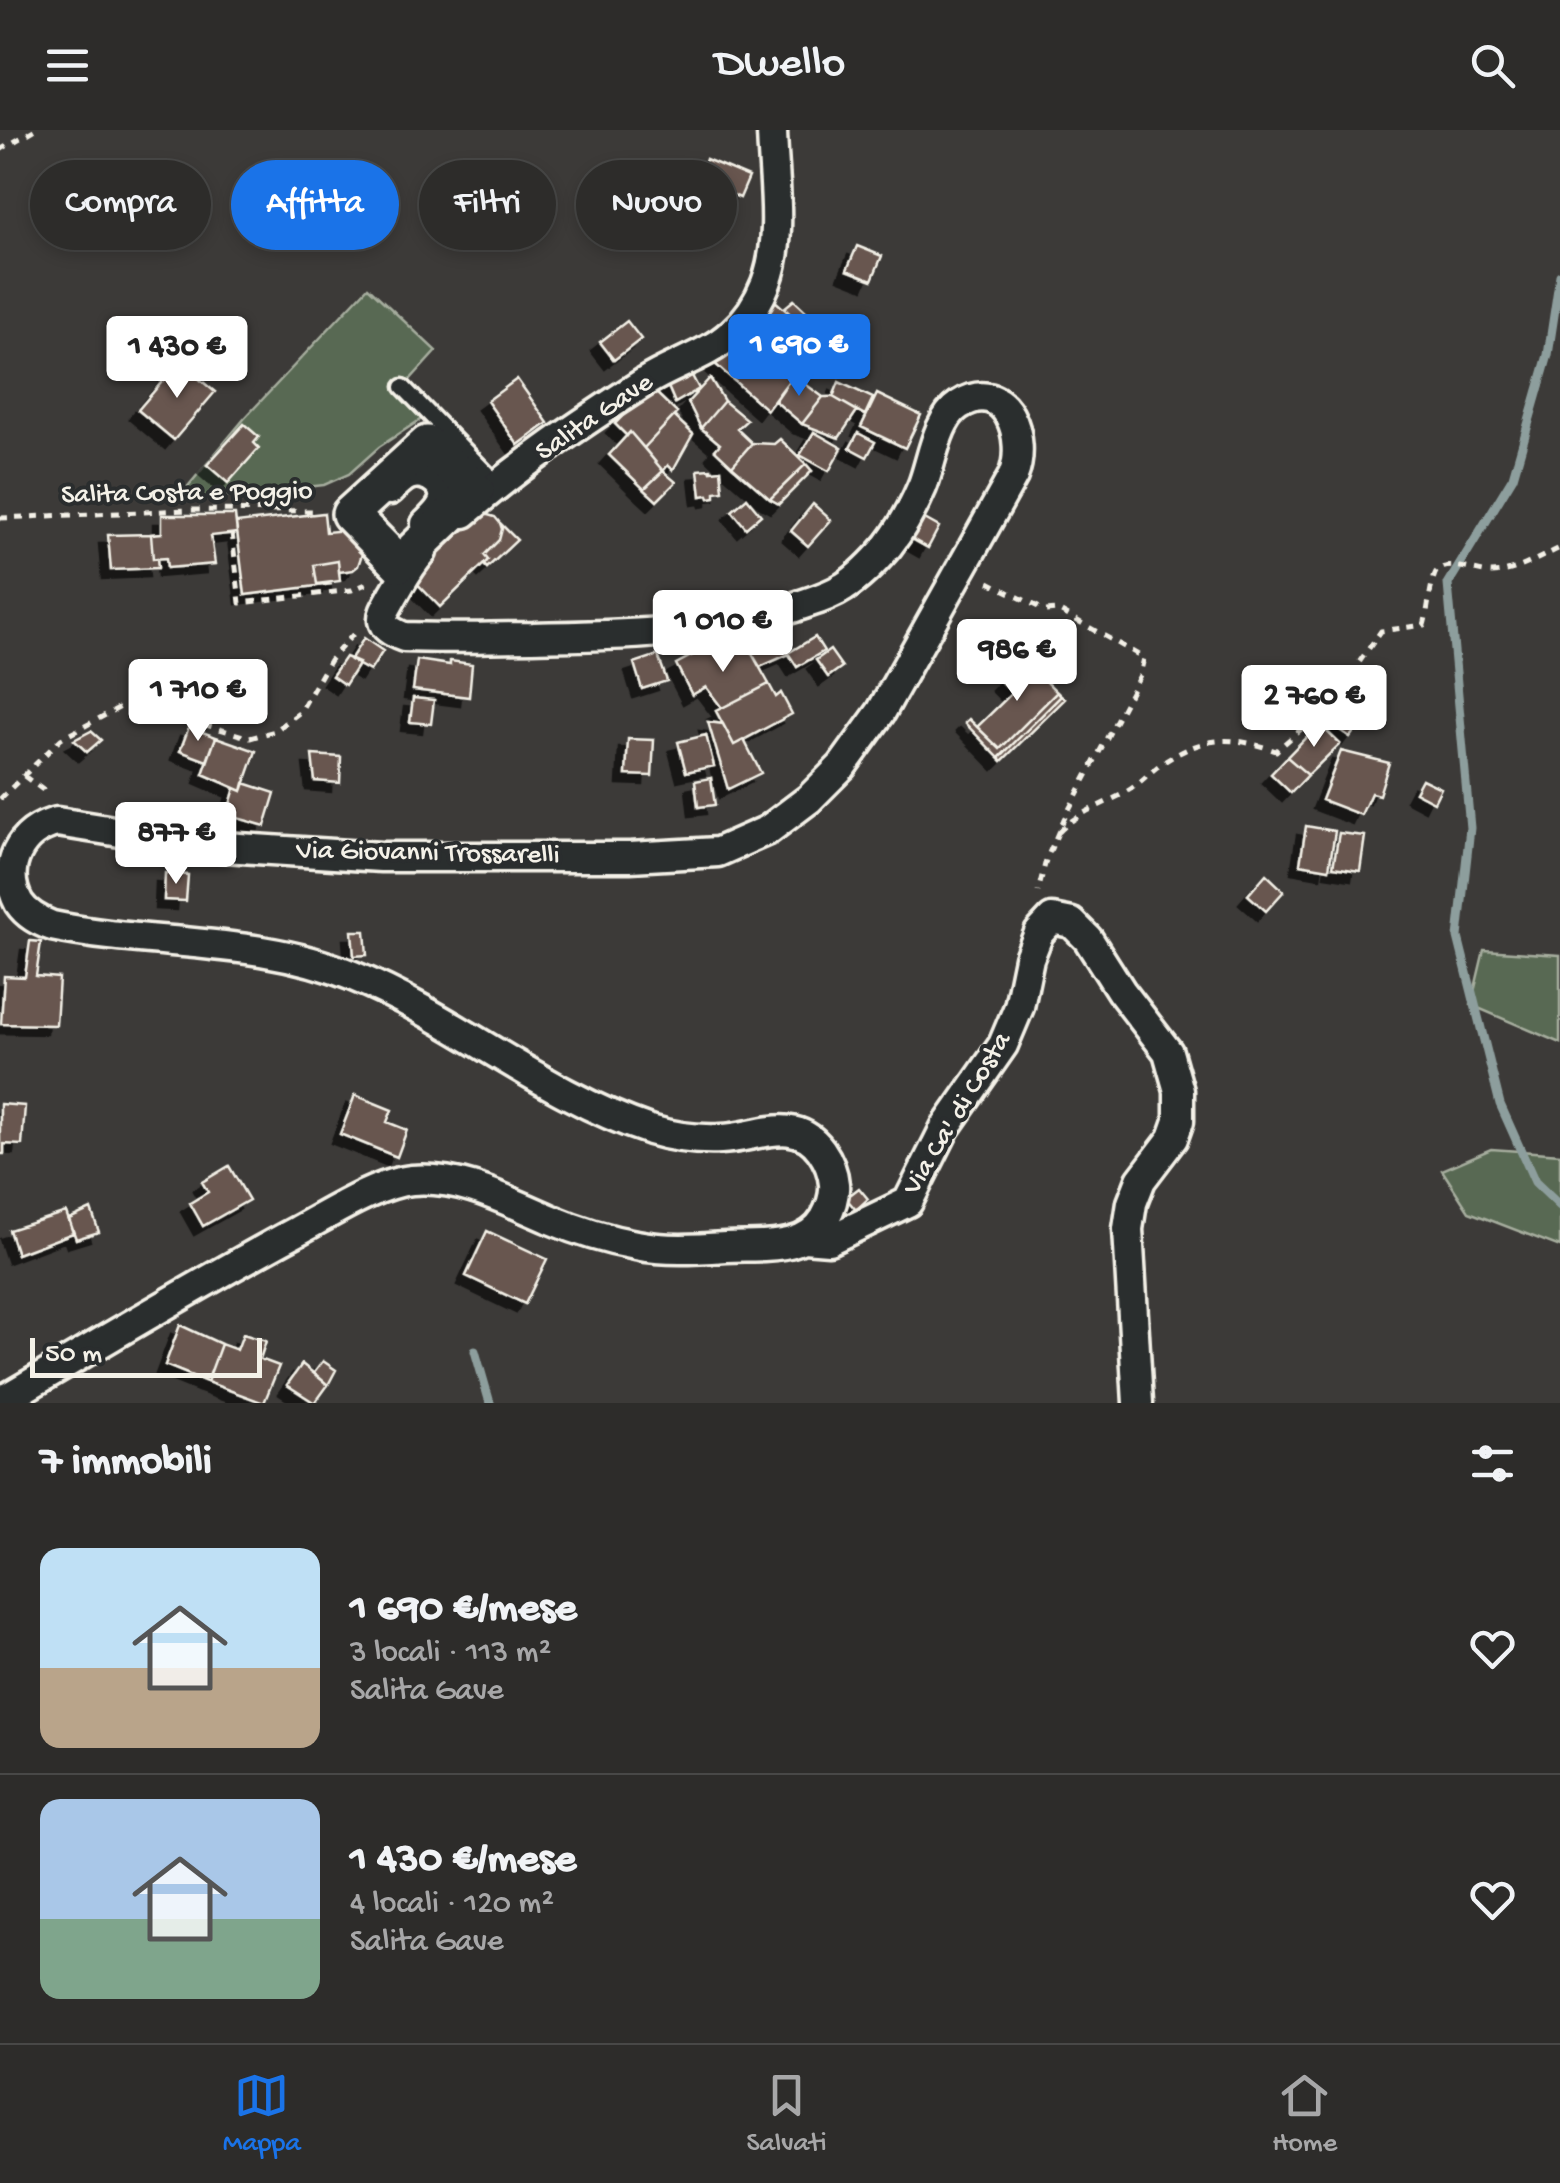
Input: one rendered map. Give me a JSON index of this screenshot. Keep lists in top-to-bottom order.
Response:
{
  "streets": {
    "street": ["Salita Gave", "Via Giovanni Trossarelli", "Via Ca' di Costa"],
    "path": ["Salita Costa e Poggio"]
  },
  "crossings": [
    ["Salita Gave", "Via Giovanni Trossarelli"],
    ["Via Giovanni Trossarelli", "Via Ca' di Costa"]
  ],
  "scale_bar": "50 m",
  "page": {
    "header": "Dwello",
    "chip": [
      "Compra",
      "Affitta",
      "Filtri",
      "Nuovo"
    ],
    "price": [
      "1 690 €",
      "1 430 €",
      "1 010 €",
      "986 €",
      "1 710 €",
      "2 760 €",
      "877 €"
    ],
    "scale": "50 m",
    "heading": "7 immobili",
    "list": [
      {
        "name": "1 690 €/mese",
        "note": "3 locali · 113 m² · Salita Gave"
      },
      {
        "name": "1 430 €/mese",
        "note": "4 locali · 120 m² · Salita Gave"
      }
    ],
    "tabs": ["Mappa", "Salvati", "Home"]
  }
}
